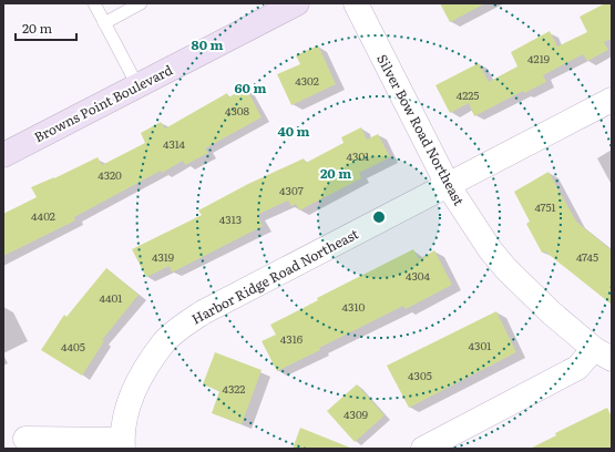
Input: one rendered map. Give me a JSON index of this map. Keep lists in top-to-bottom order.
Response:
{
  "streets": {
    "street": ["Browns Point Boulevard", "Silver Bow Road Northeast", "Harbor Ridge Road Northeast"]
  },
  "crossings": [
    ["Silver Bow Road Northeast", "Harbor Ridge Road Northeast"]
  ],
  "house_numbers": [
    "4219",
    "4302",
    "4225",
    "4308",
    "4314",
    "4301",
    "4320",
    "4307",
    "4751",
    "4402",
    "4313",
    "4319",
    "4745",
    "4304",
    "4401",
    "4310",
    "4316",
    "4301",
    "4405",
    "4305",
    "4322",
    "4309"
  ],
  "scale_bar": "20 m",
  "rings": [
    "80 m",
    "60 m",
    "40 m",
    "20 m"
  ]
}
